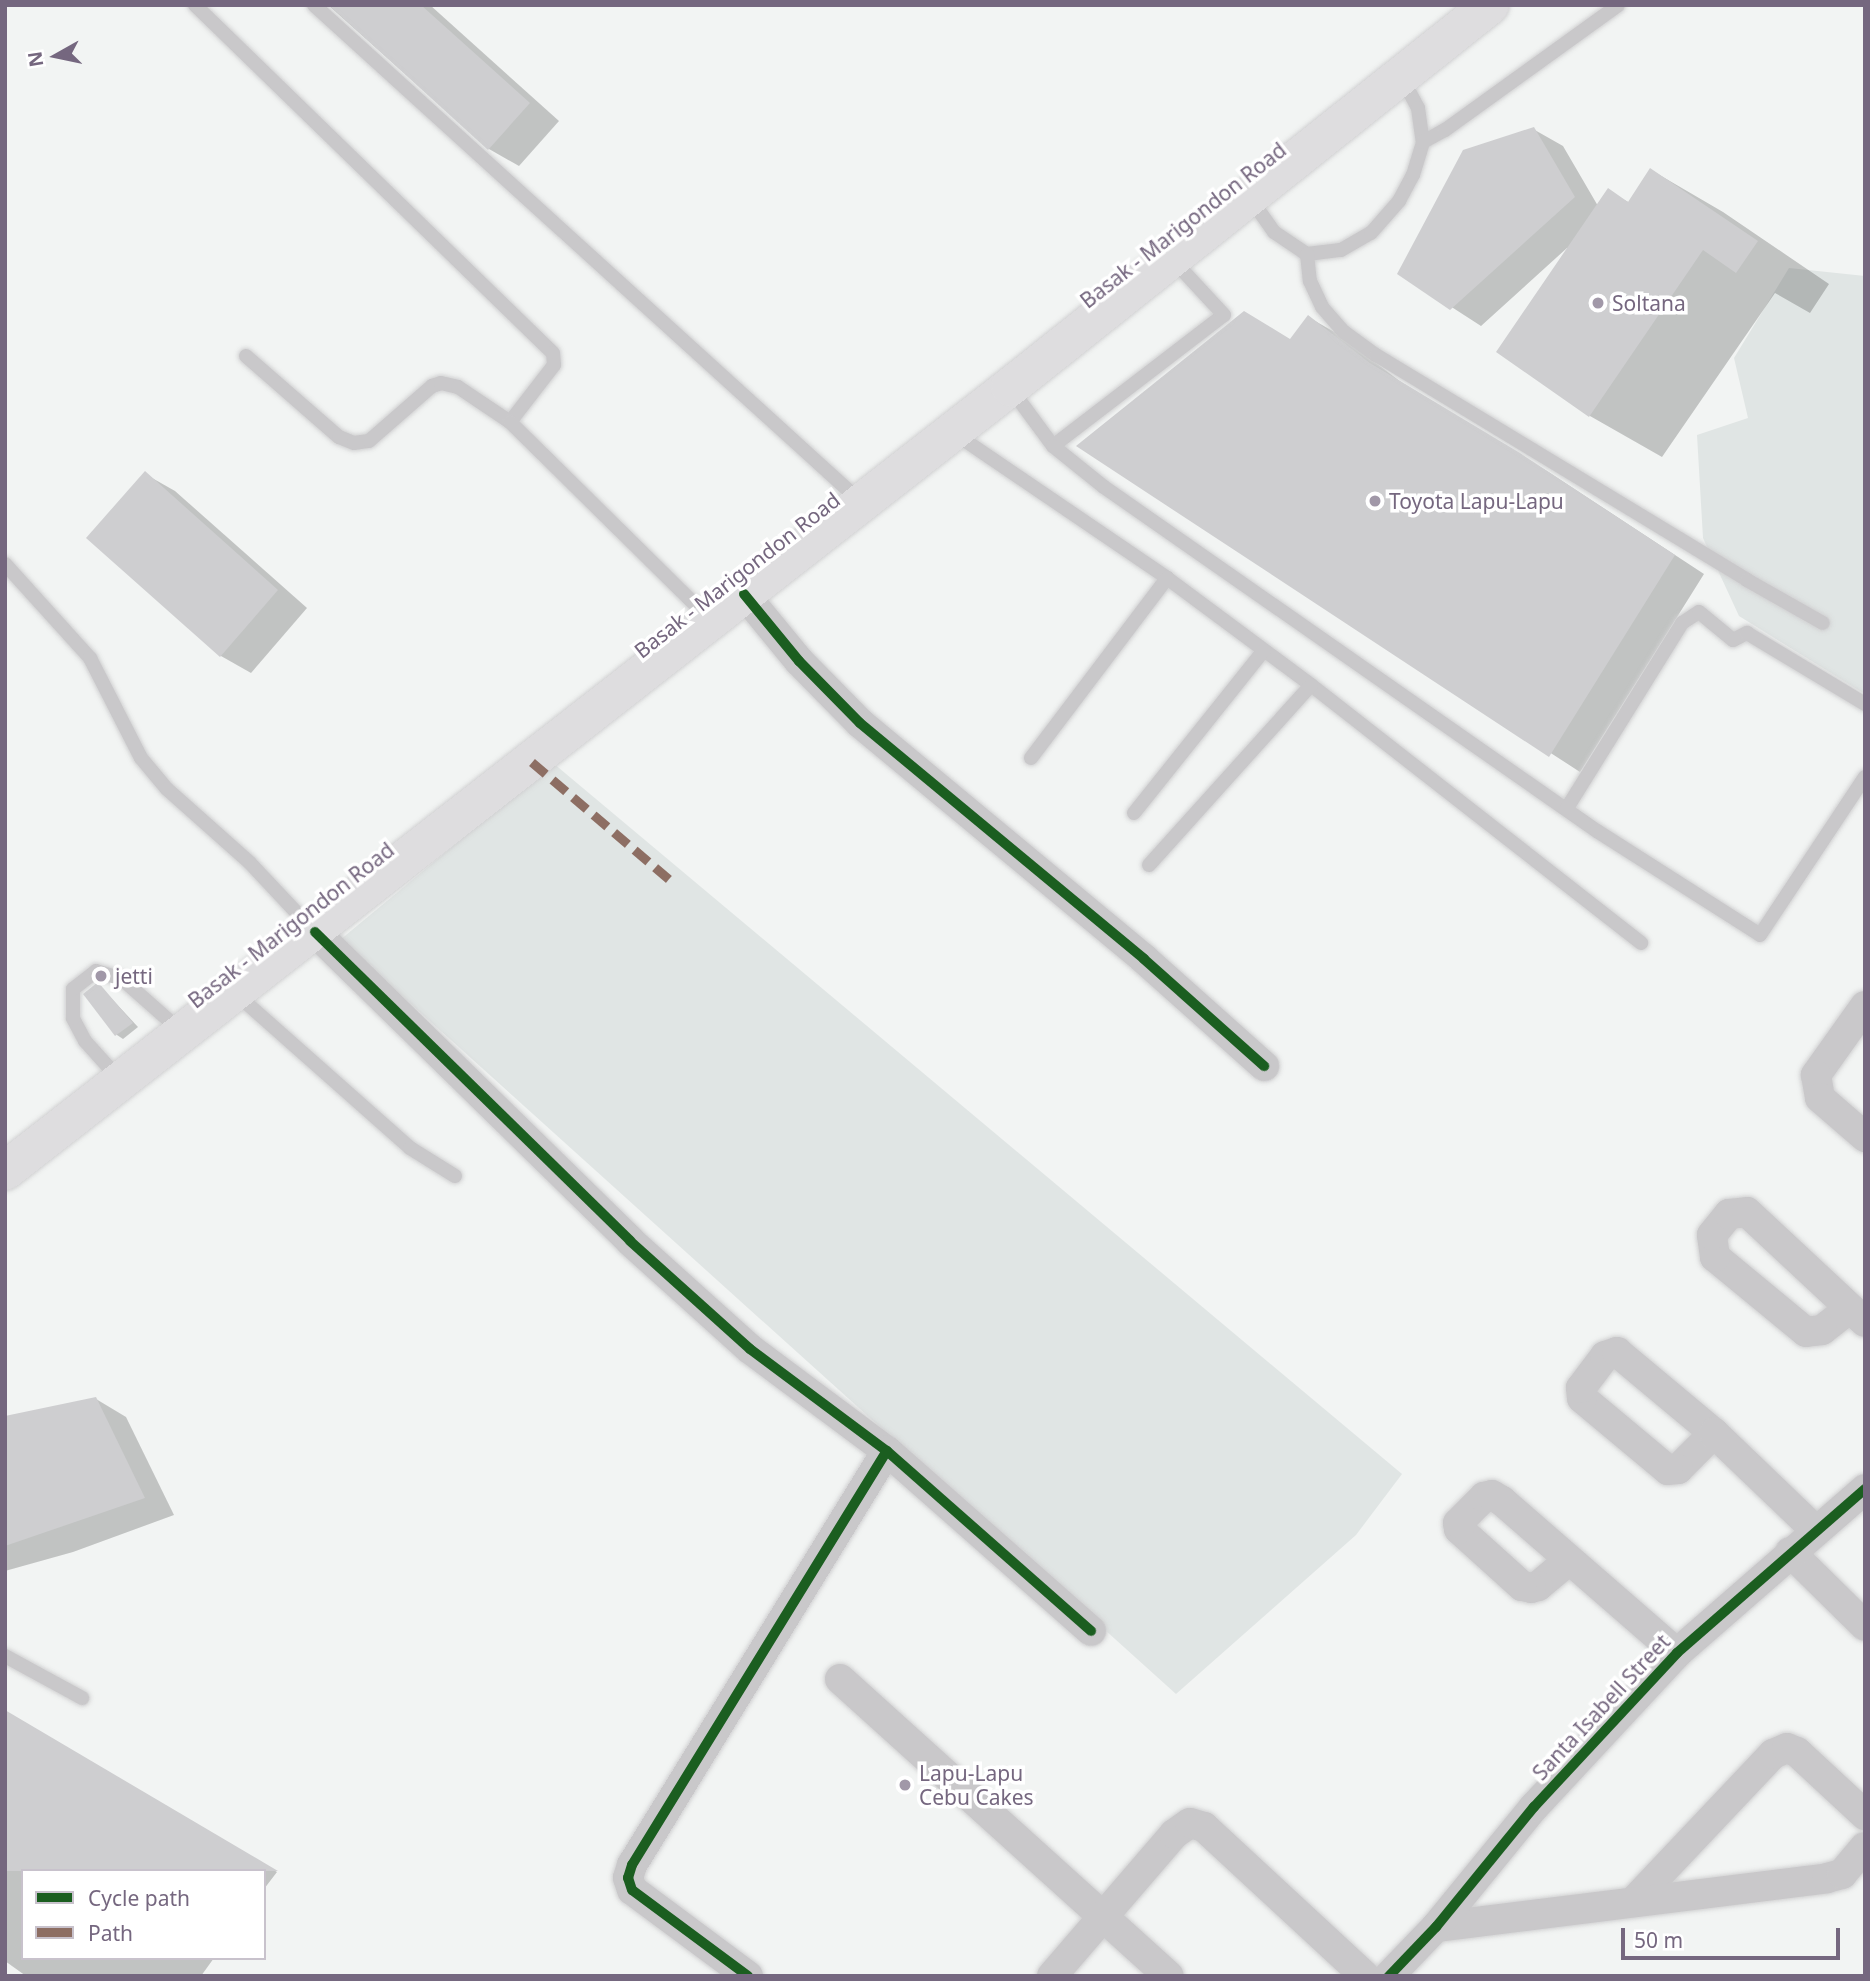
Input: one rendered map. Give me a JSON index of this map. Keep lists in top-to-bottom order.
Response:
{
  "streets": {
    "main road": ["Basak - Marigondon Road"],
    "street": ["Santa Isabell Street"]
  },
  "places": [
    "Soltana",
    "Toyota Lapu-Lapu",
    "jetti",
    "Lapu-Lapu Cebu Cakes"
  ],
  "legend": ["Cycle path", "Path"],
  "scale_bar": "50 m",
  "north": "left"
}
